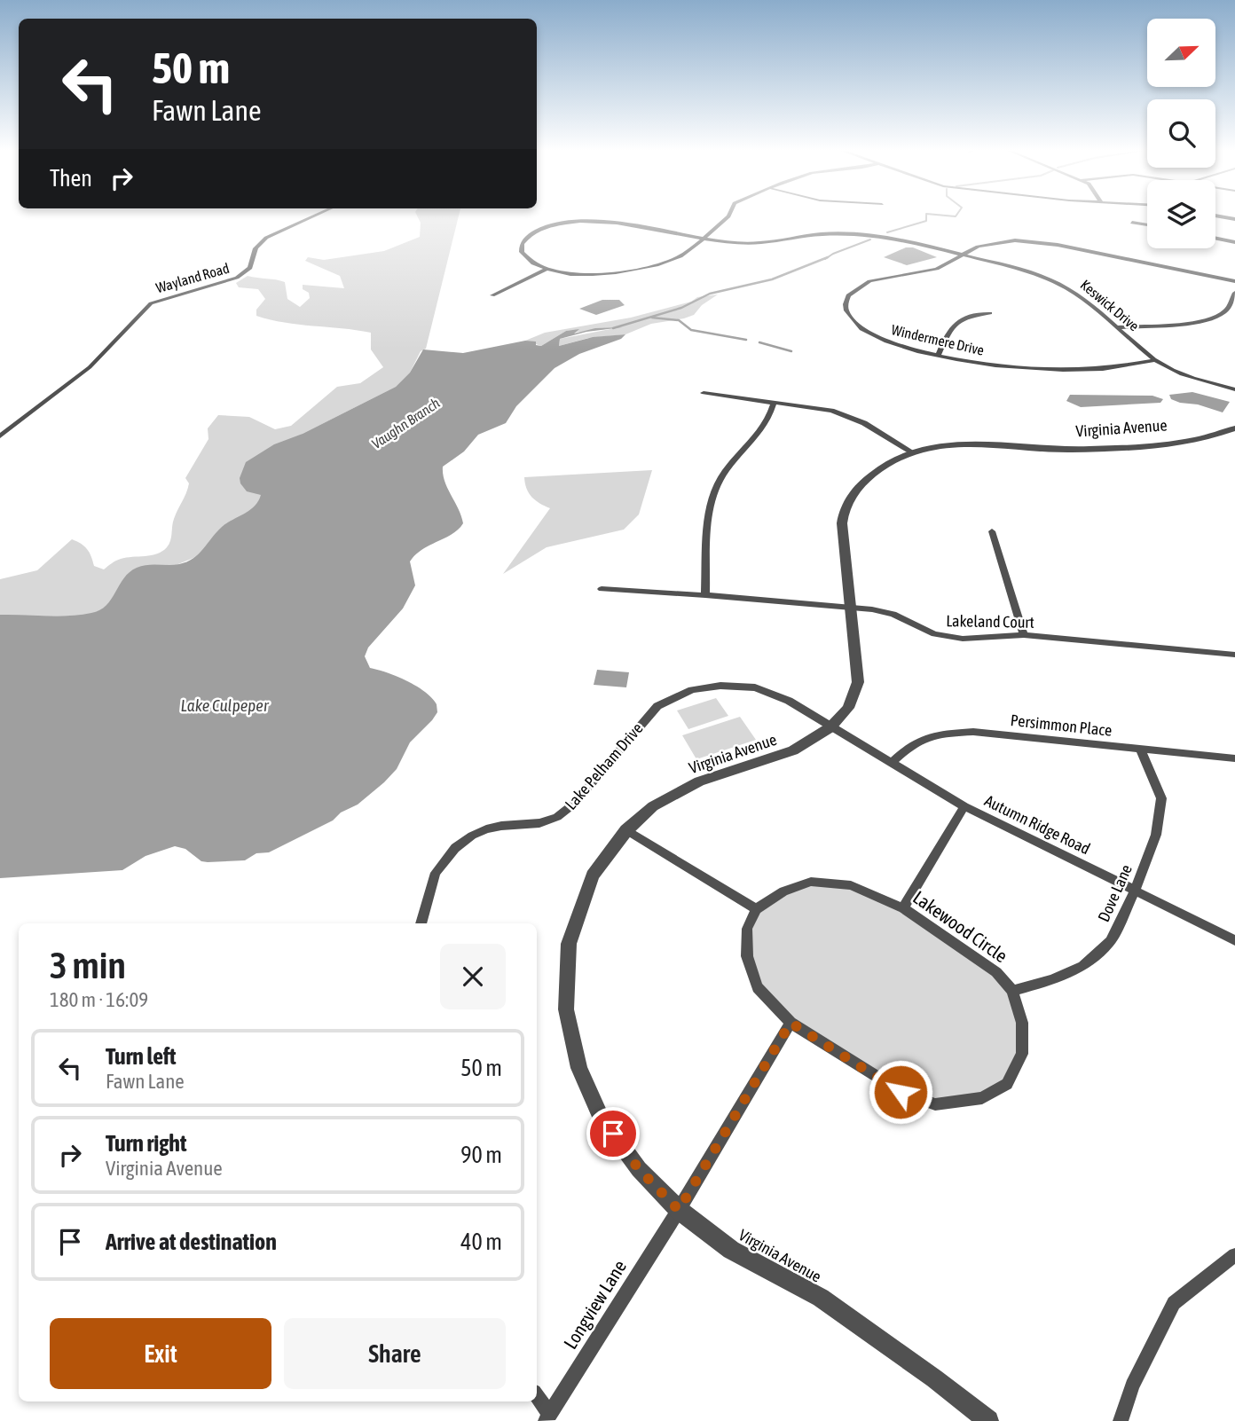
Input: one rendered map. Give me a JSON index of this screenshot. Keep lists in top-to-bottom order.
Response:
{
  "streets": {
    "street": [
      "Wayland Road",
      "Keswick Drive",
      "Windermere Drive",
      "Virginia Avenue",
      "Lakeland Court",
      "Persimmon Place",
      "Lake Pelham Drive",
      "Autumn Ridge Road",
      "Dove Lane",
      "Lakewood Circle",
      "Longview Lane"
    ]
  },
  "crossings": [
    ["Keswick Drive", "Windermere Drive"],
    ["Virginia Avenue", "Lakeland Court"],
    ["Virginia Avenue", "Lake Pelham Drive"],
    ["Virginia Avenue", "Autumn Ridge Road"],
    ["Virginia Avenue", "Longview Lane"],
    ["Persimmon Place", "Autumn Ridge Road"],
    ["Persimmon Place", "Dove Lane"],
    ["Lake Pelham Drive", "Autumn Ridge Road"],
    ["Autumn Ridge Road", "Dove Lane"],
    ["Dove Lane", "Lakewood Circle"],
    ["Lakewood Circle", "Longview Lane"]
  ],
  "water": ["Vaughn Branch", "Lake Culpeper"],
  "north": "top right",
  "page": {
    "turn": ["50 m", "Fawn Lane"],
    "then": "Then",
    "heading": ["3 min", "180 m · 16:09"],
    "list": [
      {
        "name": "Turn left",
        "note": "Fawn Lane",
        "value": "50 m"
      },
      {
        "name": "Turn right",
        "note": "Virginia Avenue",
        "value": "90 m"
      },
      {
        "name": "Arrive at destination",
        "value": "40 m"
      }
    ],
    "buttons": ["Exit", "Share"]
  }
}
